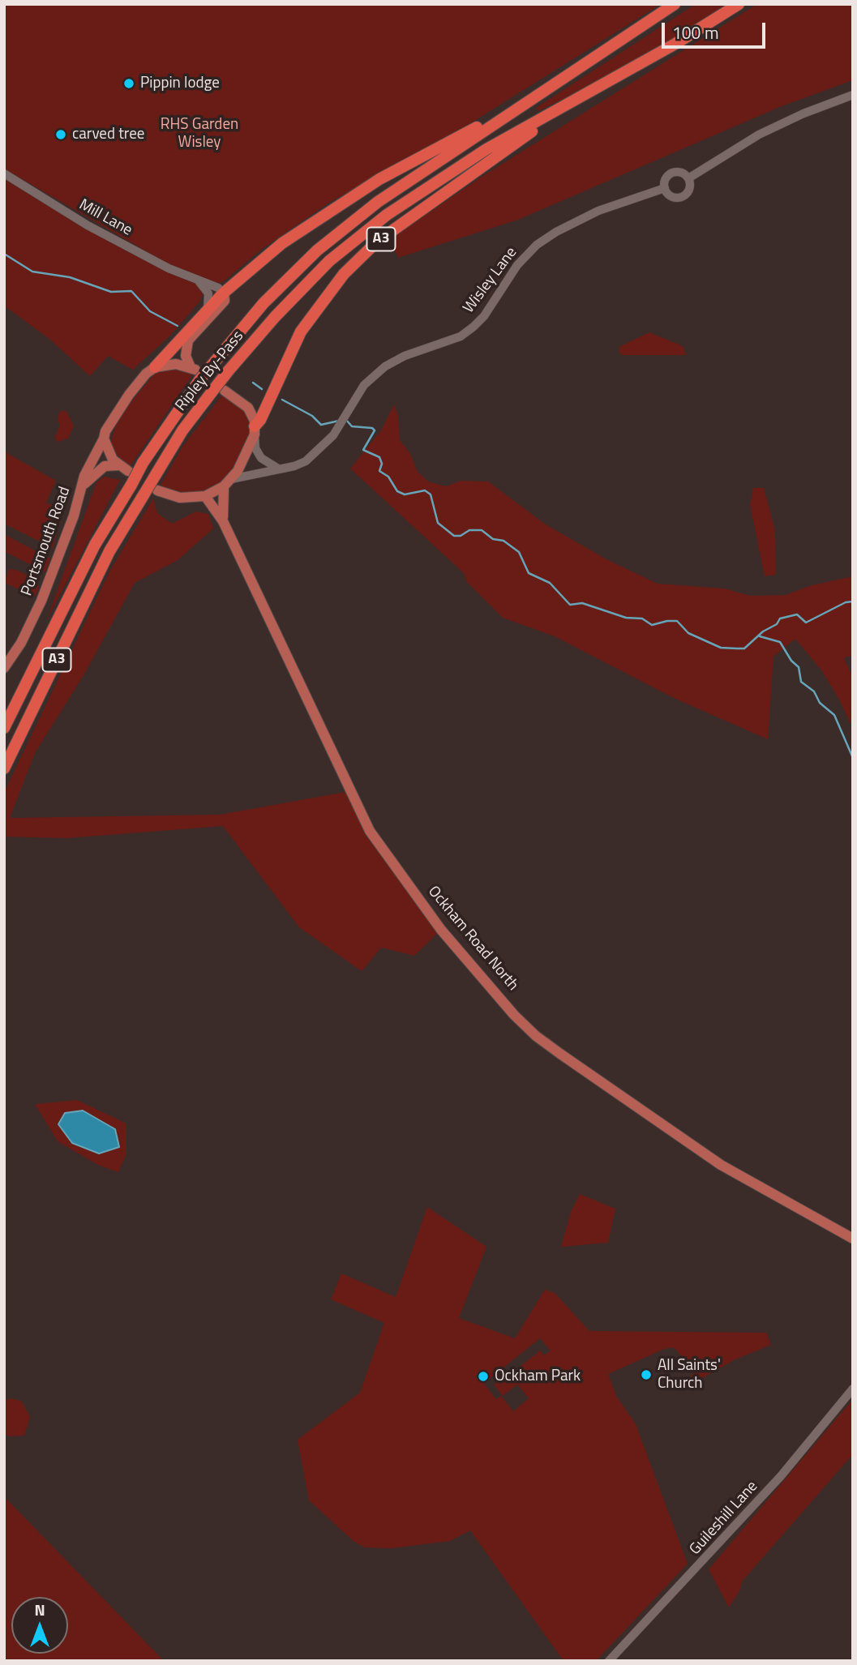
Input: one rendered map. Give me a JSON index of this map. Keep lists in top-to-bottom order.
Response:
{
  "streets": {
    "highway": ["A3", "Ripley By-Pass"],
    "main road": ["Portsmouth Road", "Ockham Road North"],
    "street": ["Mill Lane", "Wisley Lane", "Guileshill Lane"]
  },
  "crossings": [
    ["Mill Lane", "A3"],
    ["A3", "Ripley By-Pass"],
    ["A3", "Portsmouth Road"],
    ["Wisley Lane", "Ockham Road North"]
  ],
  "parks": ["RHS Garden Wisley"],
  "places": [
    "Pippin lodge",
    "carved tree",
    "All Saints' Church",
    "Ockham Park"
  ],
  "scale_bar": "100 m",
  "north": "top"
}
